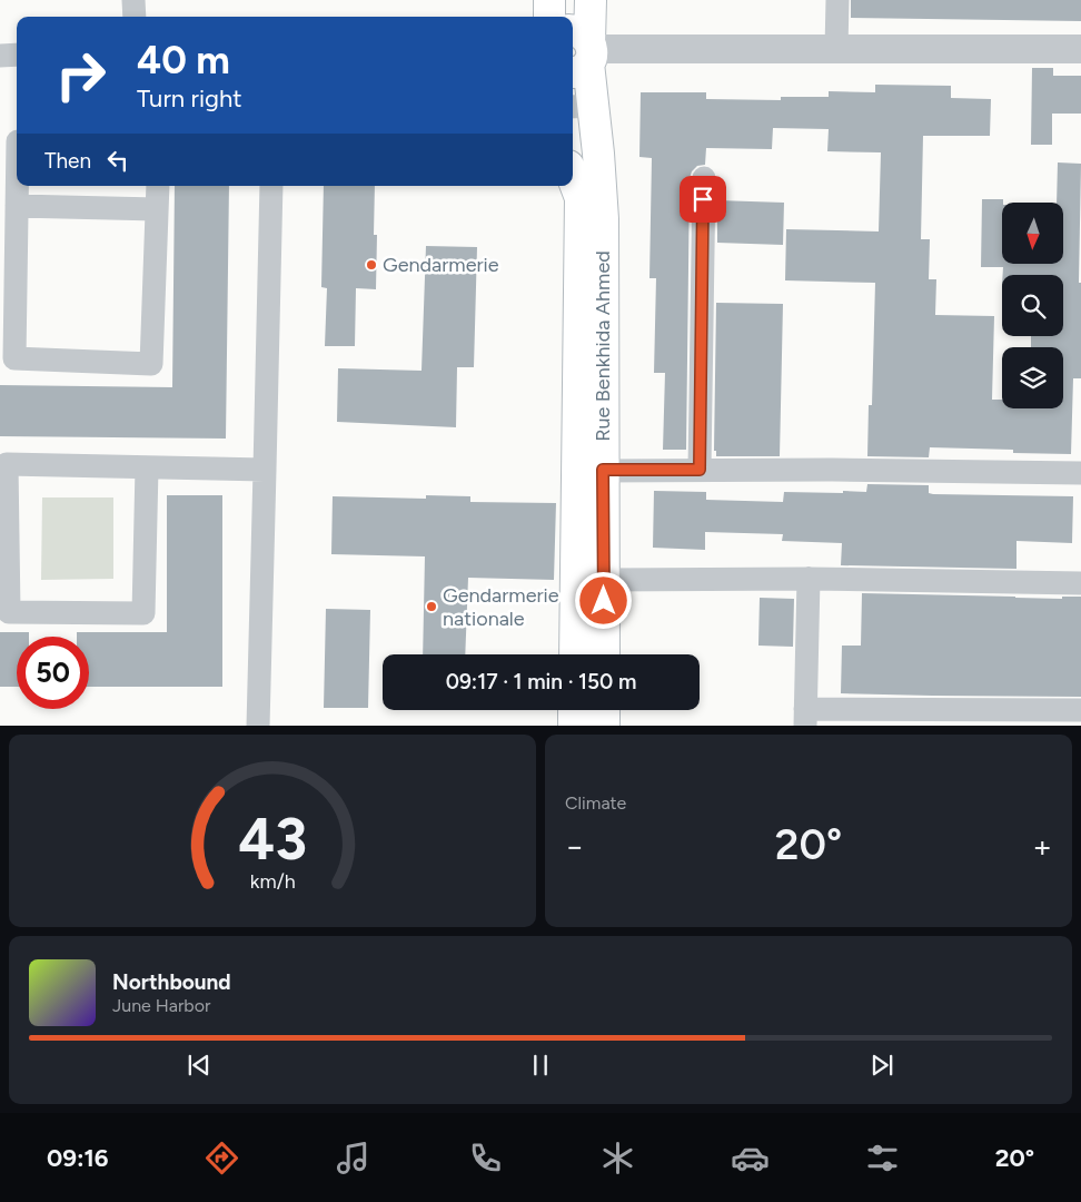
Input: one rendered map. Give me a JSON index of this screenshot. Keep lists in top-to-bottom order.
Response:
{
  "streets": {
    "main road": ["Rue Benkhida Ahmed"]
  },
  "places": ["Gendarmerie", "Gendarmerie nationale"],
  "north": "bottom",
  "page": {
    "turn": ["40 m", "Turn right"],
    "then": "Then",
    "limit": "50",
    "trip": "09:17 · 1 min · 150 m",
    "tile": "Climate",
    "heat": ["−", "20°", "+"],
    "song": ["Northbound", "June Harbor"],
    "tabs": ["09:16", "20°"],
    "gauge": ["43", "km/h"]
  }
}
